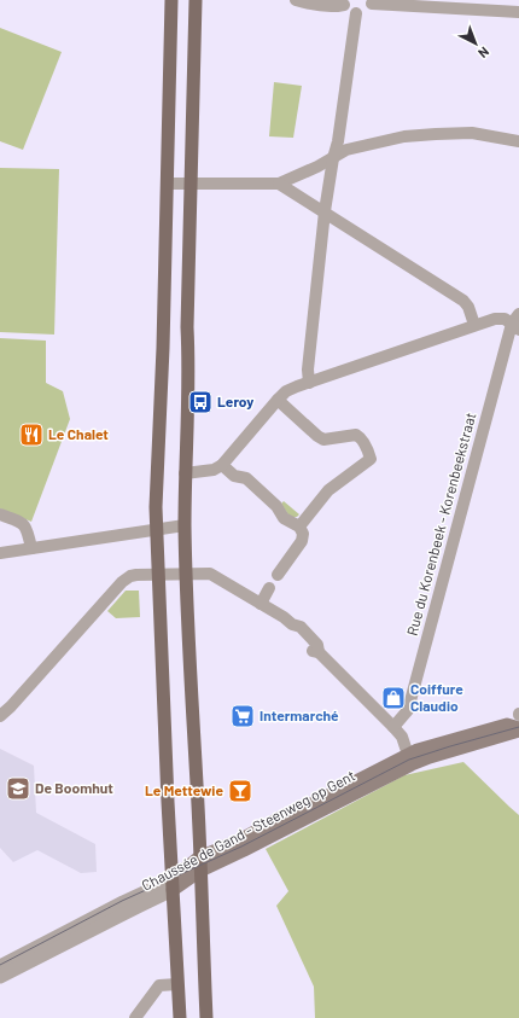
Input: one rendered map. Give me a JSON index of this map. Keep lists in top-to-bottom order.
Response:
{
  "streets": {
    "main road": ["Chaussée de Gand - Steenweg op Gent"],
    "street": ["Rue du Korenbeek - Korenbeekstraat"]
  },
  "places": {
    "bus stop": ["Leroy"],
    "restaurant": ["Le Chalet"],
    "shop": ["Coiffure Claudio"],
    "supermarket": ["Intermarché"],
    "school or university": ["De Boomhut"],
    "bar": ["Le Mettewie"]
  },
  "north": "bottom right"
}
